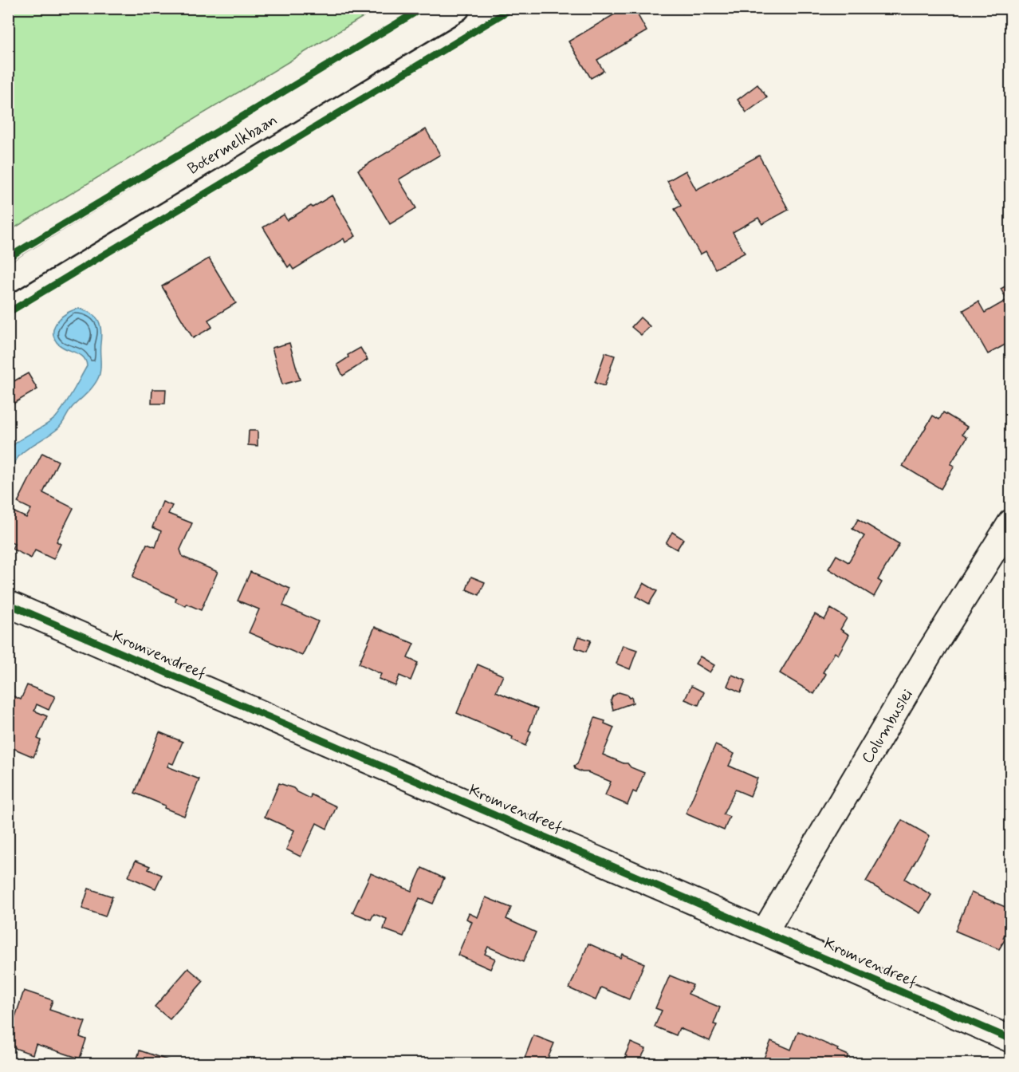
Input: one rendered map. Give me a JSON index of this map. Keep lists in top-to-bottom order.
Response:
{
  "streets": {
    "main road": ["Botermelkbaan"],
    "street": ["Kromvendreef", "Columbuslei"]
  },
  "crossings": [
    ["Kromvendreef", "Columbuslei"]
  ]
}
